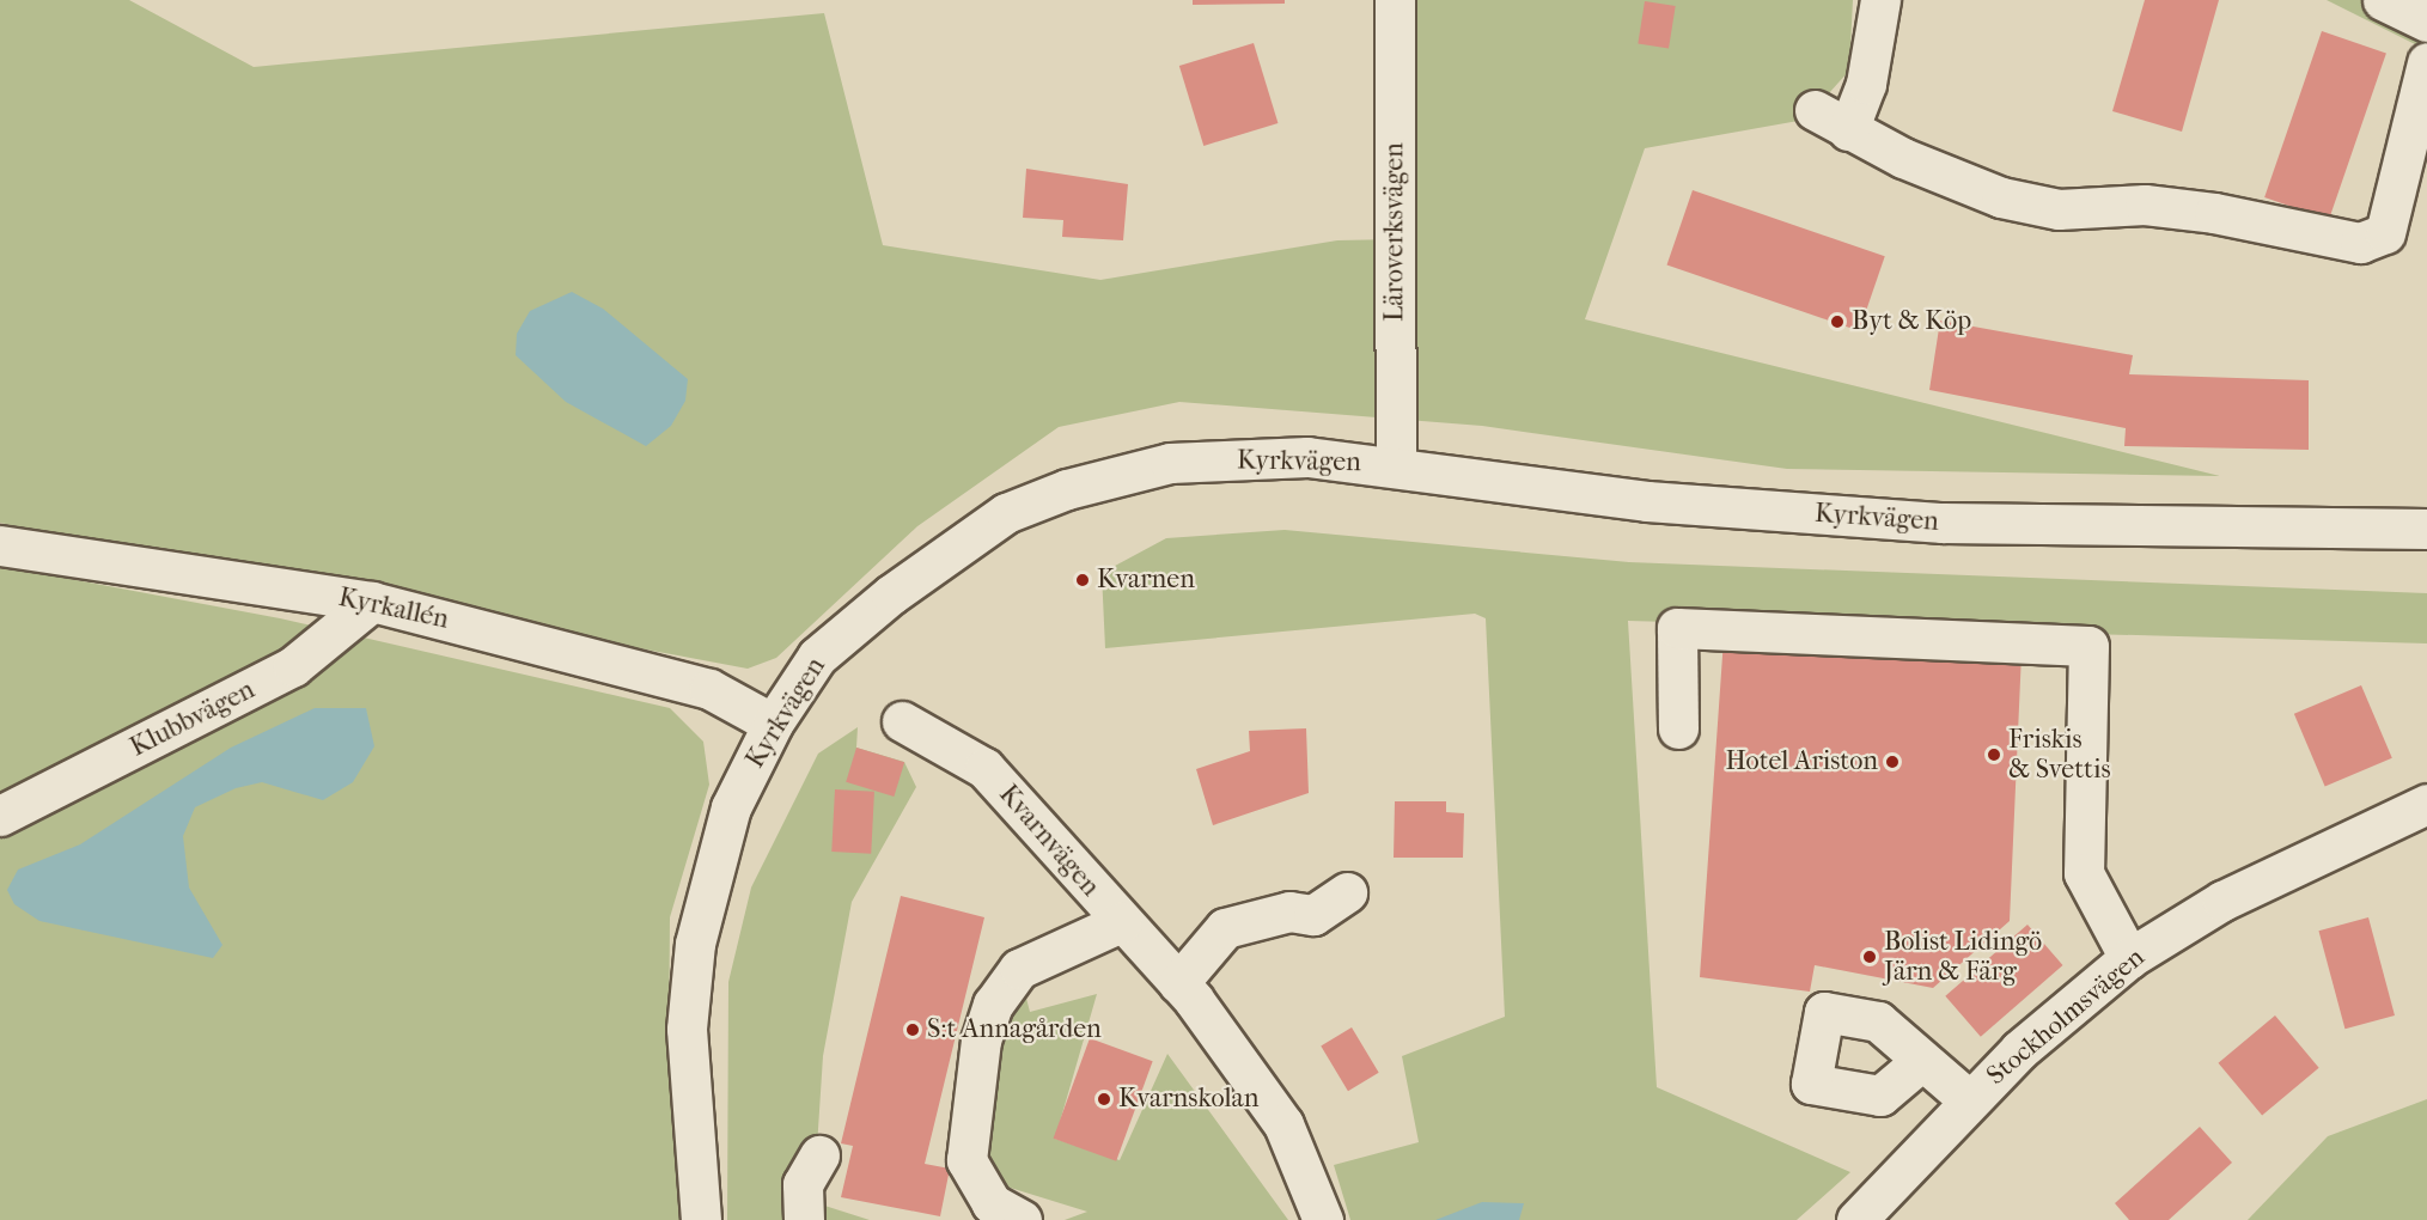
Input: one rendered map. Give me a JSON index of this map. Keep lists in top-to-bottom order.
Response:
{
  "streets": {
    "street": [
      "Läroverksvägen",
      "Kyrkvägen",
      "Kyrkallén",
      "Klubbvägen",
      "Kvarnvägen",
      "Stockholmsvägen"
    ]
  },
  "crossings": [
    ["Läroverksvägen", "Kyrkvägen"],
    ["Kyrkvägen", "Kyrkallén"],
    ["Kyrkallén", "Klubbvägen"]
  ],
  "places": [
    "Byt & Köp",
    "Kvarnen",
    "Friskis & Svettis",
    "Hotel Ariston",
    "Bolist Lidingö Järn & Färg",
    "S:t Annagården",
    "Kvarnskolan"
  ]
}
